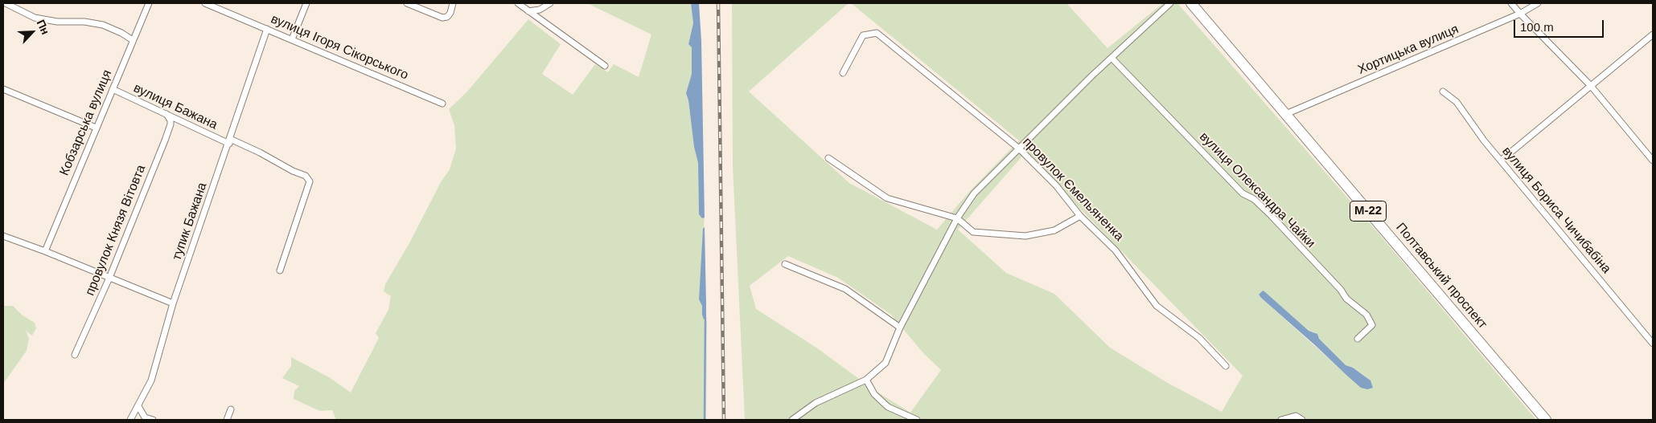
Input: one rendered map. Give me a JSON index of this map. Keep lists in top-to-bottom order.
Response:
{
  "streets": {
    "highway": ["М-22", "Полтавський проспект"],
    "street": [
      "вулиця Ігоря Сікорського",
      "Хортицька вулиця",
      "вулиця Бажана",
      "Кобзарська вулиця",
      "провулок Ємельяненка",
      "вулиця Олександра Чайки",
      "вулиця Бориса Чичибабіна",
      "тупик Бажана",
      "провулок Князя Вітовта"
    ]
  },
  "crossings": [
    ["вулиця Ігоря Сікорського", "тупик Бажана"],
    ["Хортицька вулиця", "Полтавський проспект"],
    ["вулиця Бажана", "Кобзарська вулиця"],
    ["вулиця Бажана", "тупик Бажана"],
    ["вулиця Бажана", "провулок Князя Вітовта"]
  ],
  "scale_bar": "100 m",
  "north": "top right"
}
